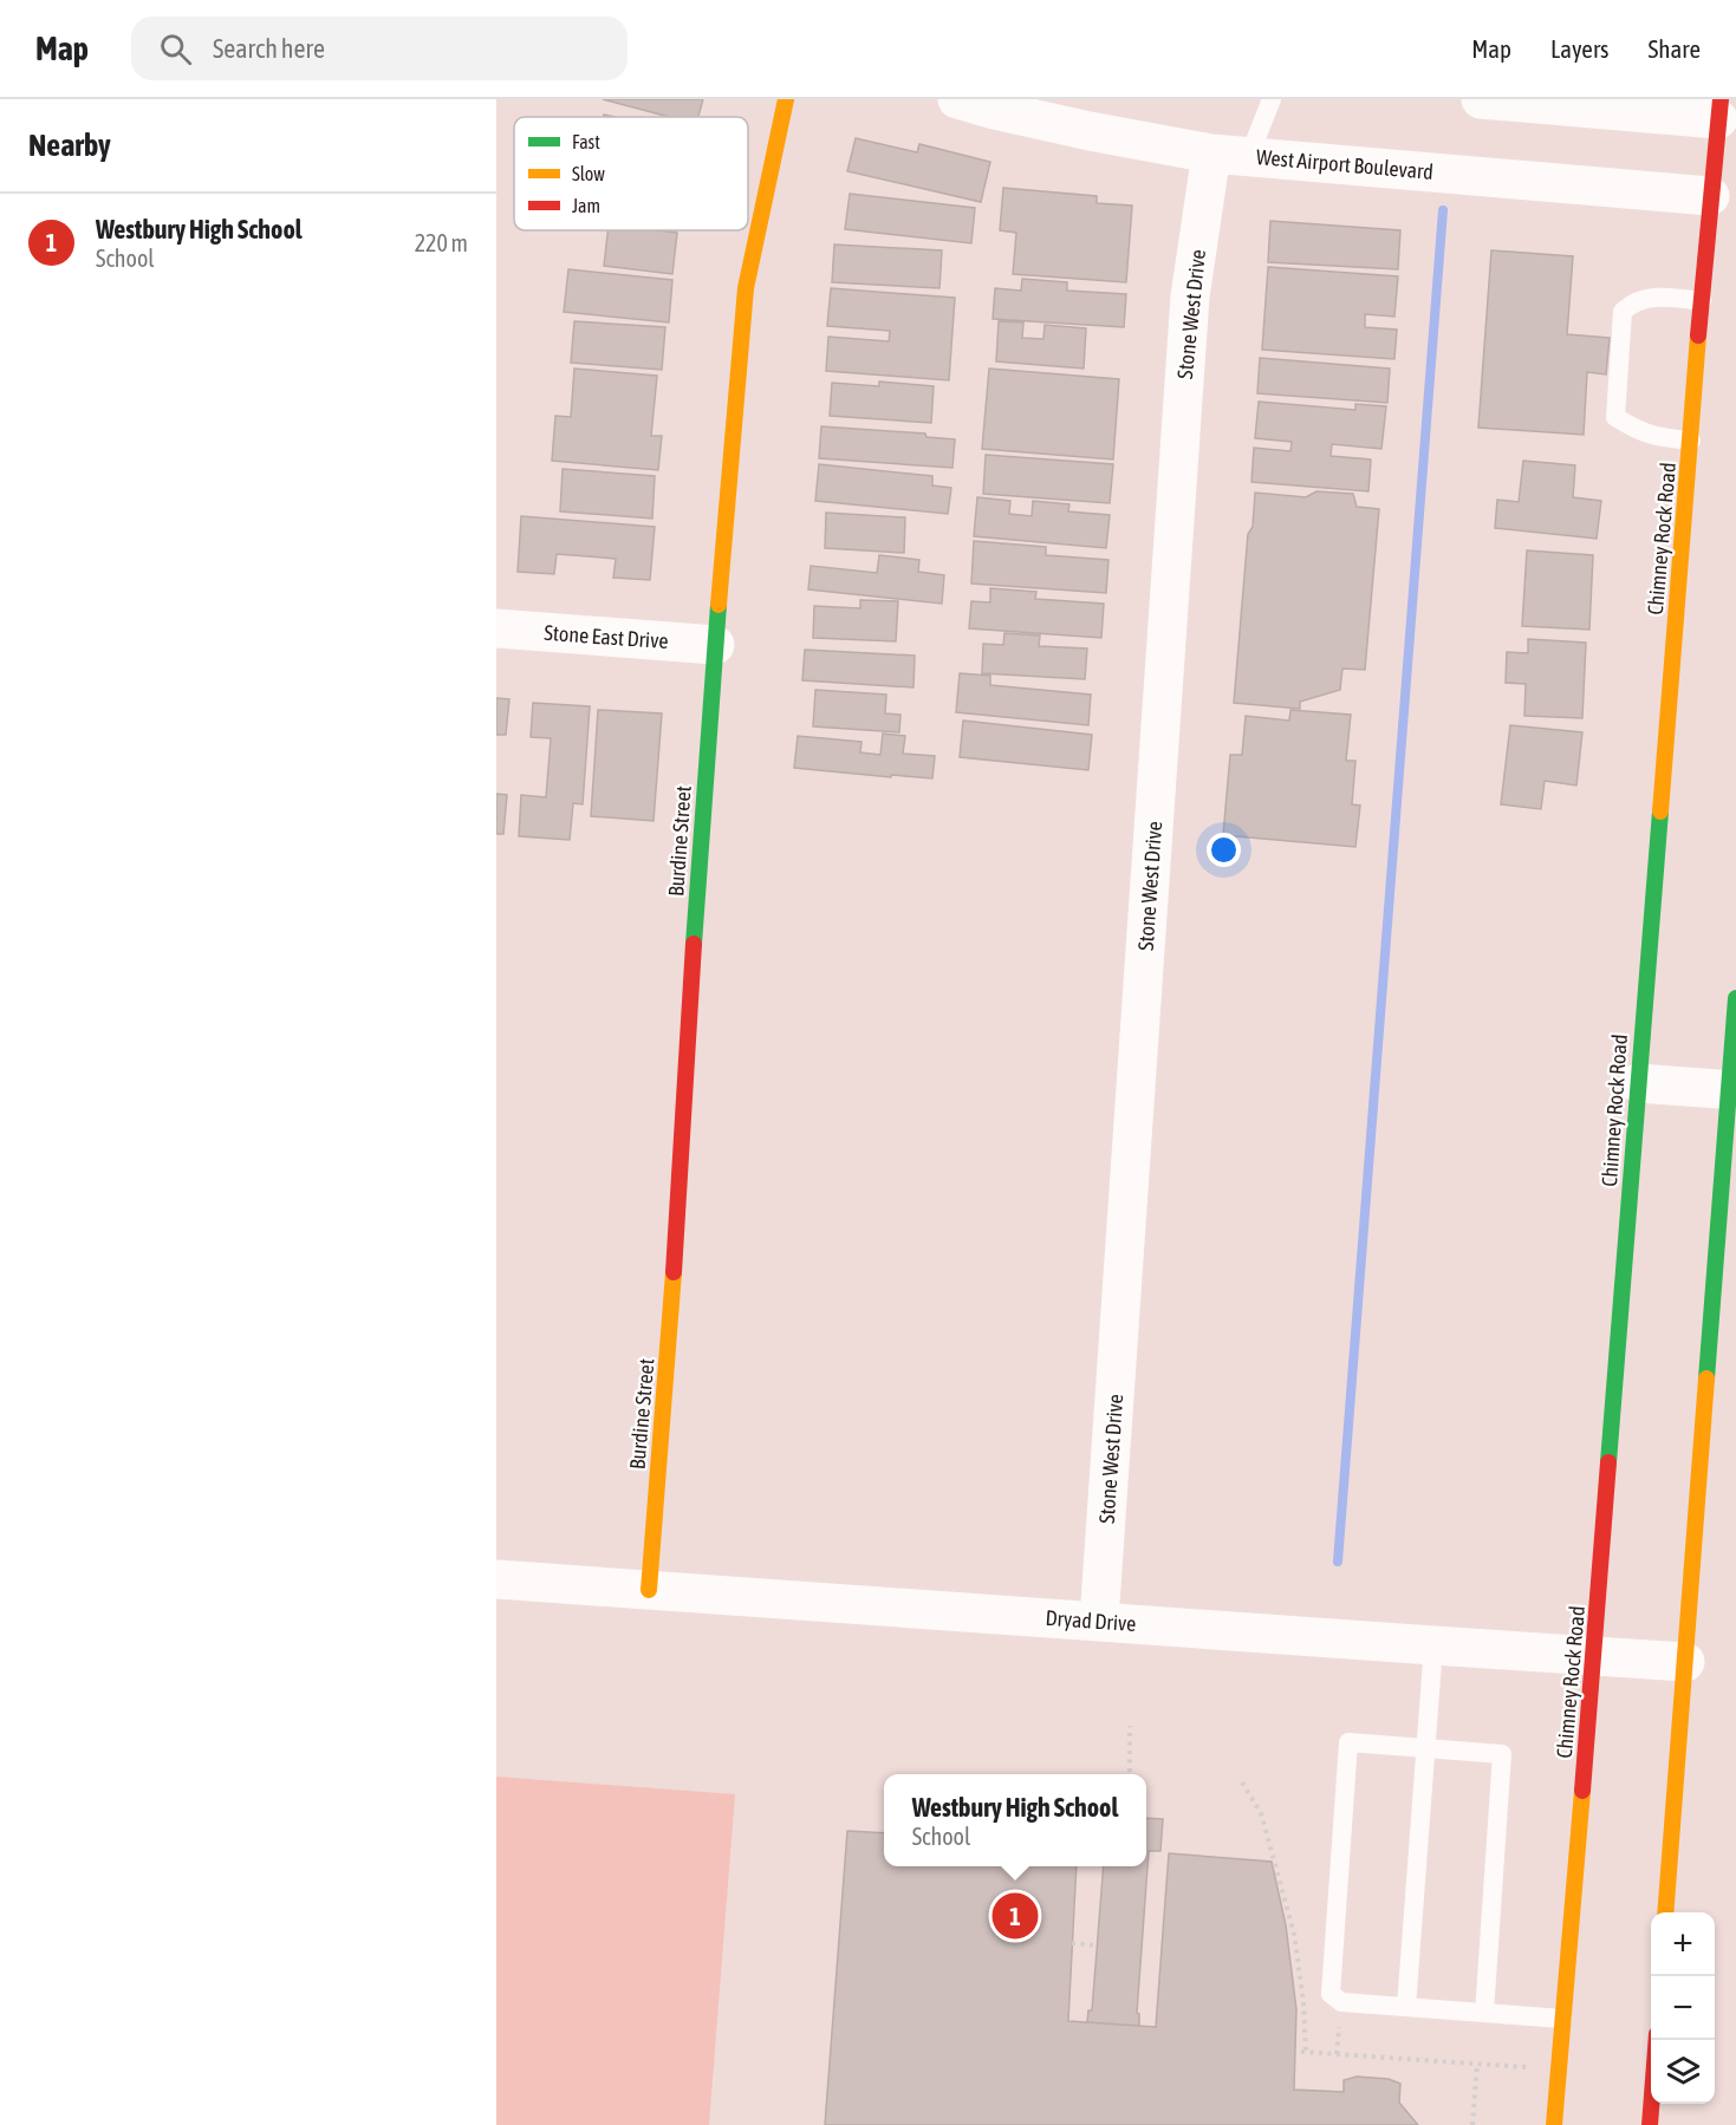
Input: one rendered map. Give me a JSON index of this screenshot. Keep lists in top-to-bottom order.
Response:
{
  "streets": {
    "main road": ["Chimney Rock Road", "Burdine Street"],
    "street": [
      "West Airport Boulevard",
      "Stone West Drive",
      "Stone East Drive",
      "Dryad Drive"
    ]
  },
  "crossings": [
    ["West Airport Boulevard", "Stone West Drive"],
    ["West Airport Boulevard", "Chimney Rock Road"],
    ["Stone West Drive", "Dryad Drive"],
    ["Chimney Rock Road", "Dryad Drive"],
    ["Stone East Drive", "Burdine Street"],
    ["Burdine Street", "Dryad Drive"]
  ],
  "legend": ["Fast", "Slow", "Jam"],
  "page": {
    "header": "Map",
    "search": "Search here",
    "nav": ["Map", "Layers", "Share"],
    "heading": "Nearby",
    "list": [
      {
        "mark": "1",
        "name": "Westbury High School",
        "note": "School",
        "value": "220 m"
      }
    ],
    "popup": ["Westbury High School", "School"],
    "pins": "1",
    "map_buttons": ["+", "−"]
  }
}
